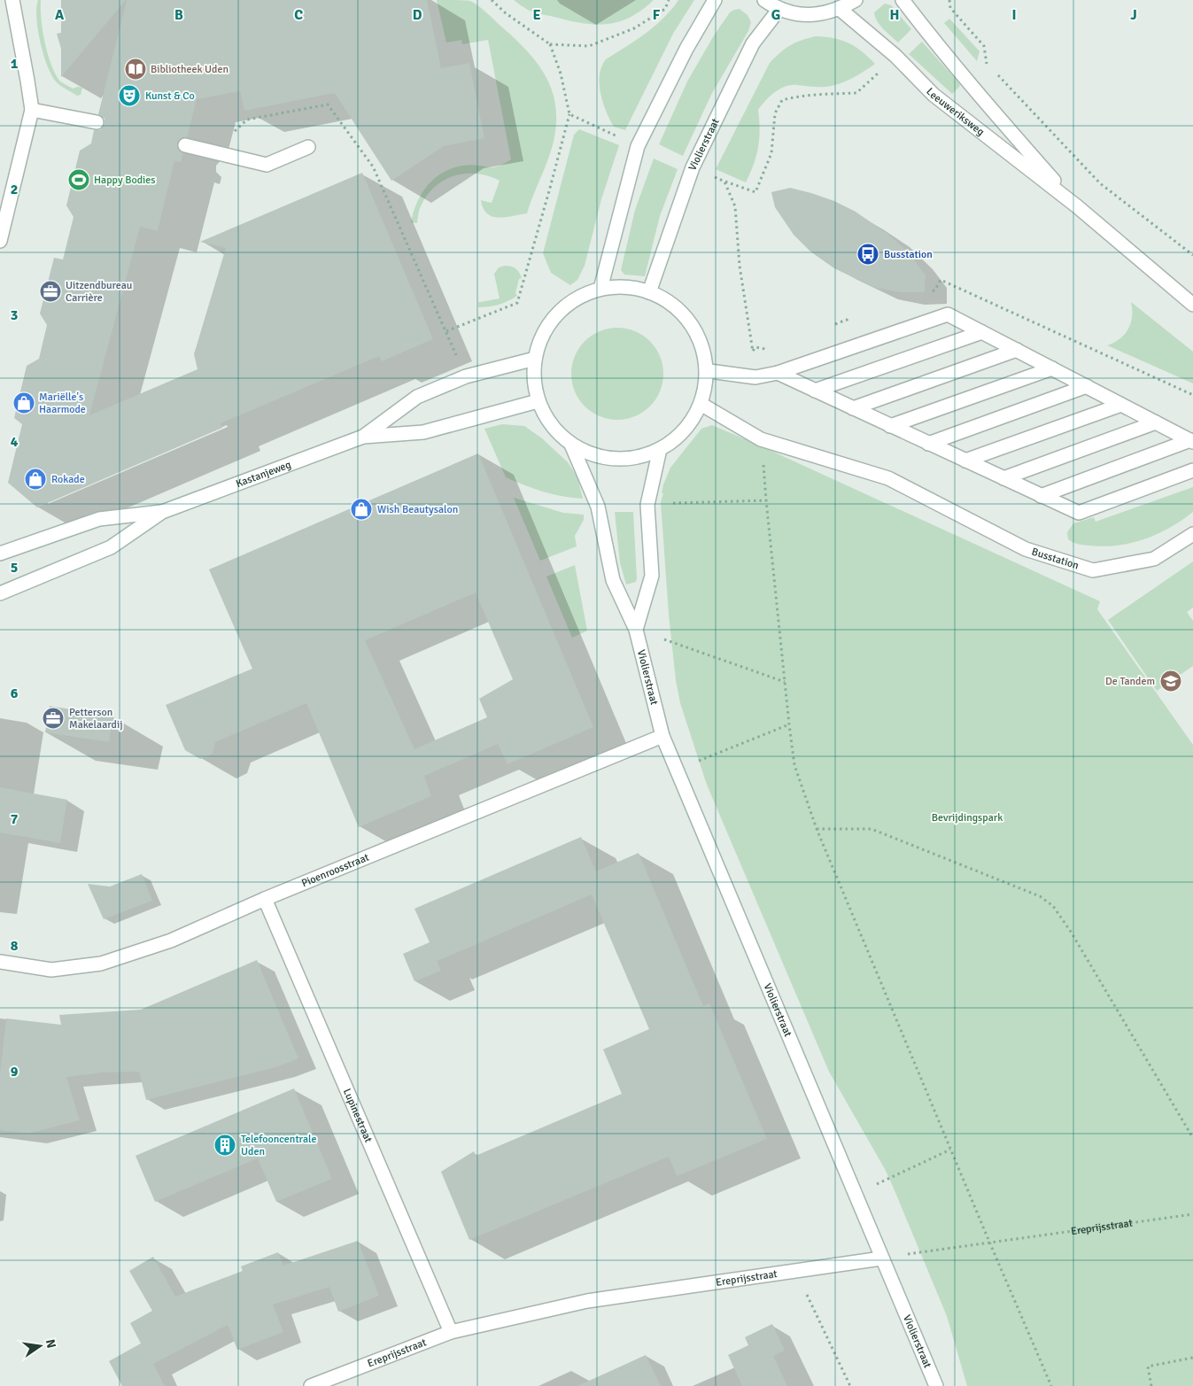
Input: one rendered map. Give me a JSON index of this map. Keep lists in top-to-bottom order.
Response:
{
  "streets": {
    "street": [
      "Leeuweriksweg",
      "Violierstraat",
      "Kastanjeweg",
      "Busstation",
      "Pioenroosstraat",
      "Lupinestraat",
      "Ereprijsstraat"
    ]
  },
  "crossings": [
    ["Violierstraat", "Pioenroosstraat"],
    ["Violierstraat", "Ereprijsstraat"],
    ["Pioenroosstraat", "Lupinestraat"],
    ["Lupinestraat", "Ereprijsstraat"]
  ],
  "parks": ["Bevrijdingspark"],
  "places": {
    "library": ["Bibliotheek Uden"],
    "theatre": ["Kunst & Co"],
    "sports": ["Happy Bodies"],
    "bus stop": ["Busstation"],
    "office": ["Uitzendbureau Carrière", "Petterson Makelaardij"],
    "shop": ["Mariëlle's Haarmode", "Rokade", "Wish Beautysalon"],
    "school or university": ["De Tandem"],
    "building": ["Telefooncentrale Uden"]
  },
  "north": "right",
  "grid": {
    "columns": [
      "A",
      "B",
      "C",
      "D",
      "E",
      "F",
      "G",
      "H",
      "I",
      "J"
    ],
    "rows": [
      "1",
      "2",
      "3",
      "4",
      "5",
      "6",
      "7",
      "8",
      "9"
    ]
  }
}
